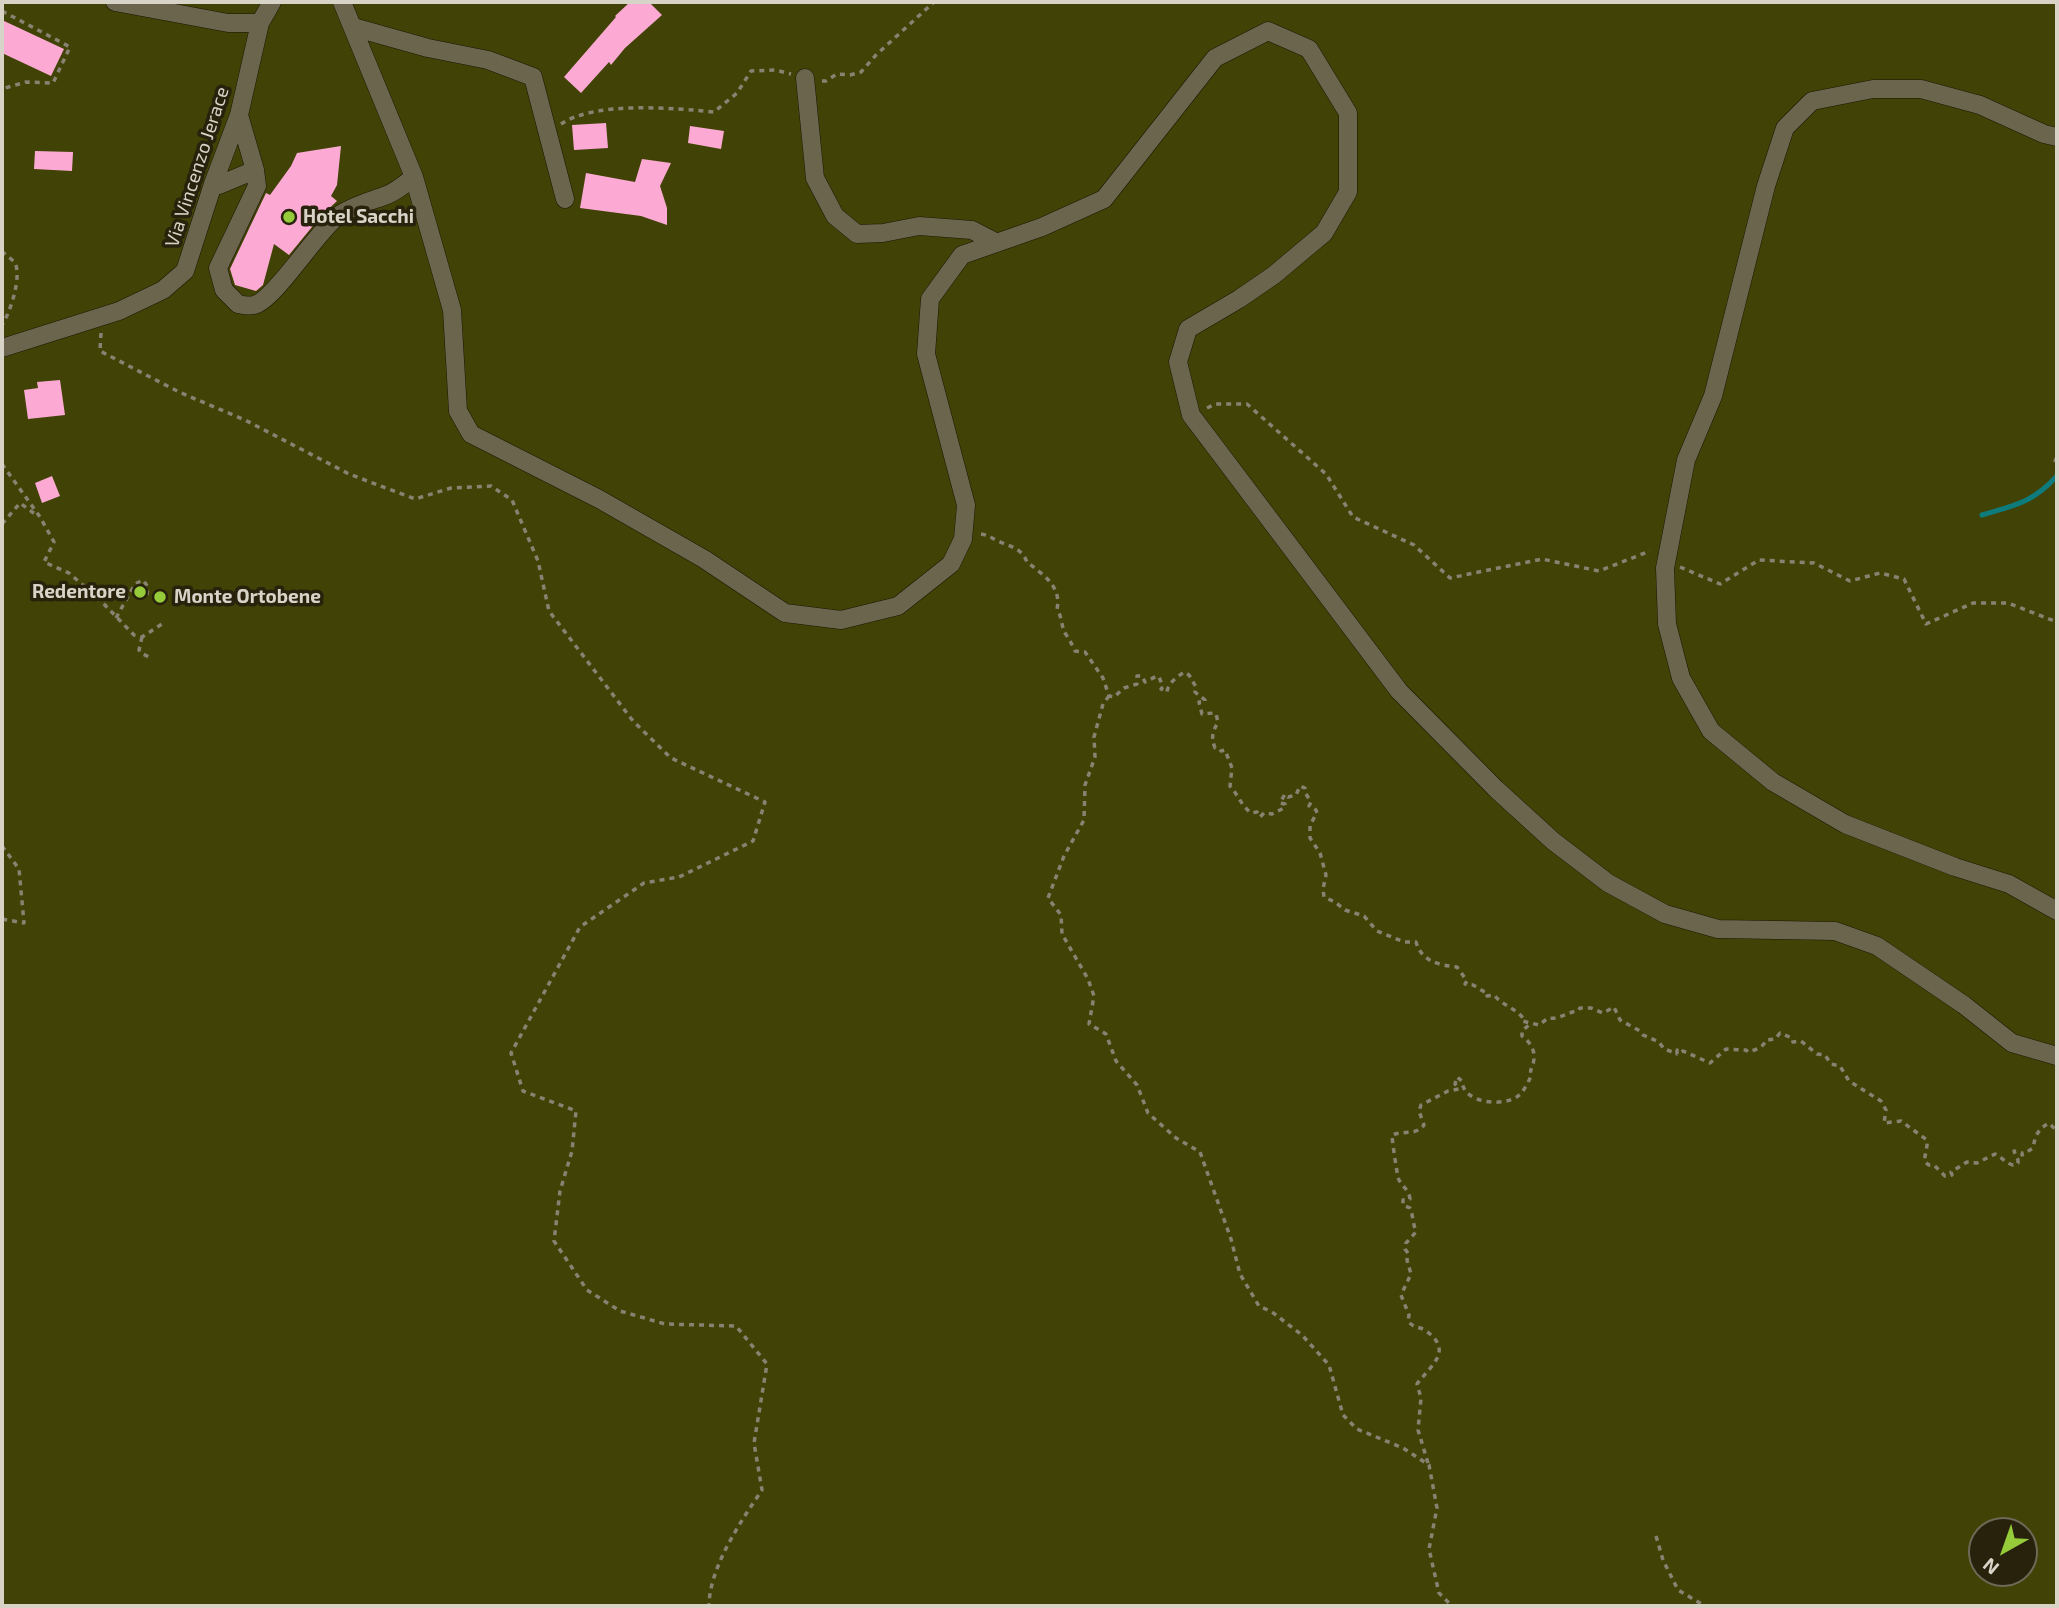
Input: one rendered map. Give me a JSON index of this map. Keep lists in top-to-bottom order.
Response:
{
  "streets": {
    "street": ["Via Vincenzo Jerace"]
  },
  "places": ["Hotel Sacchi", "Redentore", "Monte Ortobene"],
  "north": "bottom left"
}
